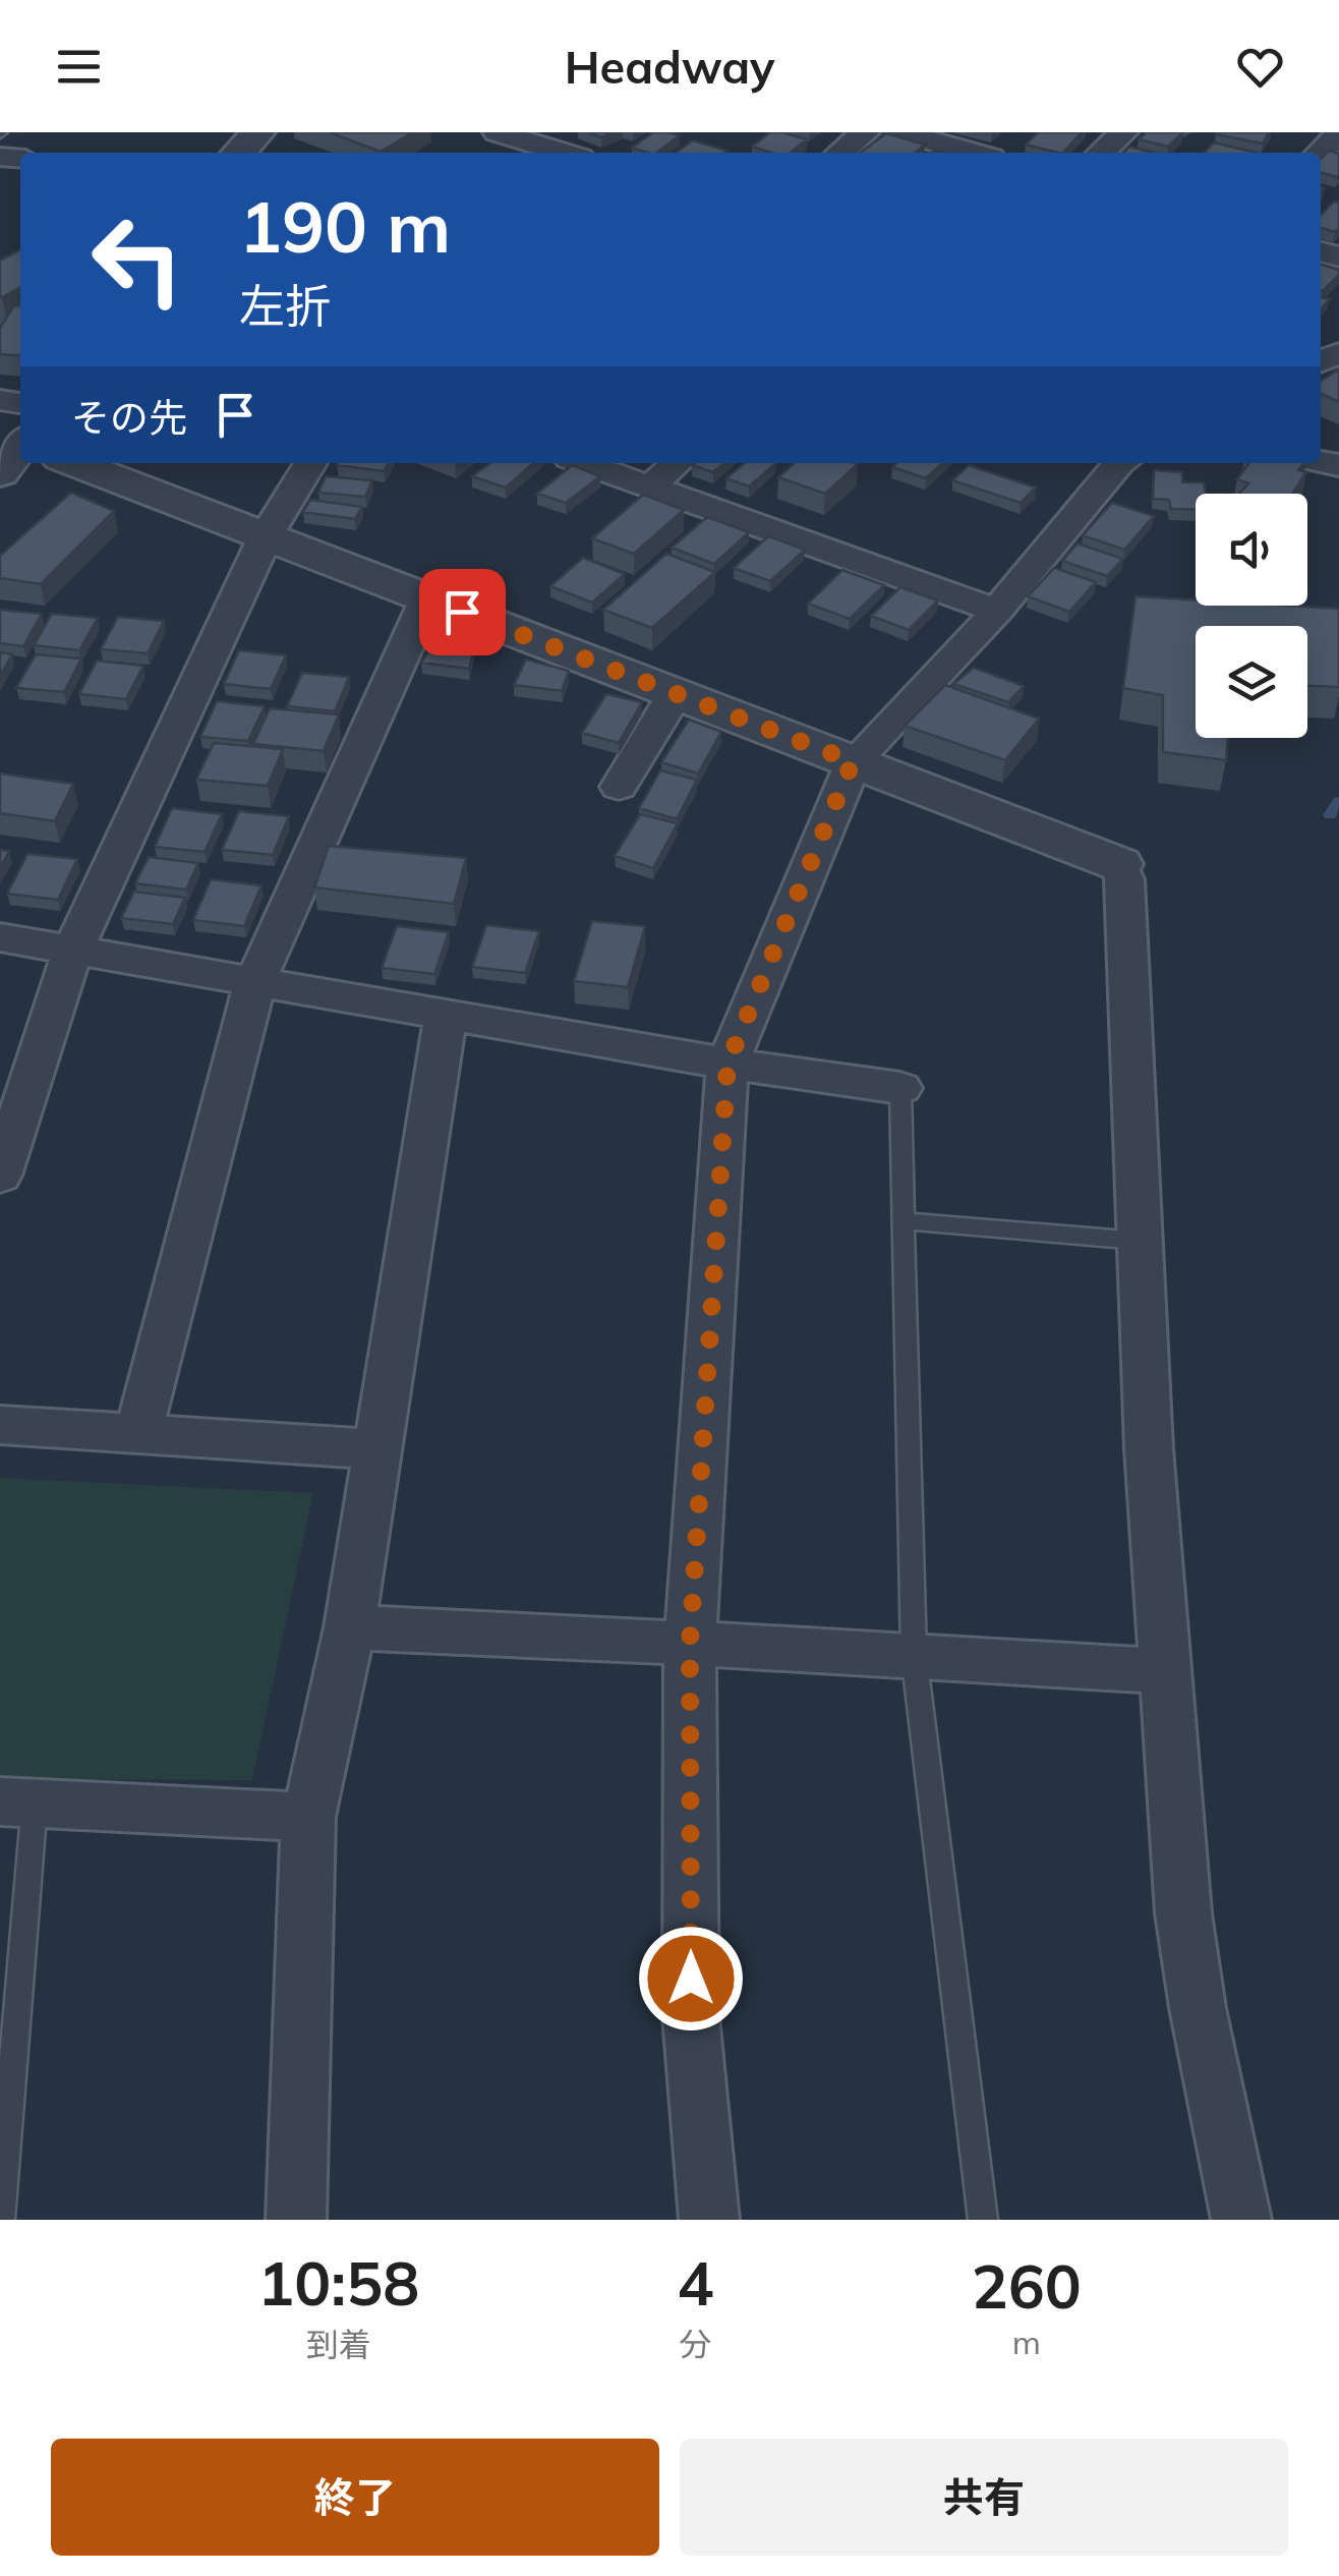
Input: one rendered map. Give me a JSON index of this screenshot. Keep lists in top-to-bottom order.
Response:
{
  "page": {
    "header": "Headway",
    "turn": ["190 m", "左折"],
    "then": "その先",
    "eta": [
      "10:58",
      "到着",
      "4",
      "分",
      "260",
      "m"
    ],
    "buttons": ["終了", "共有"]
  }
}
